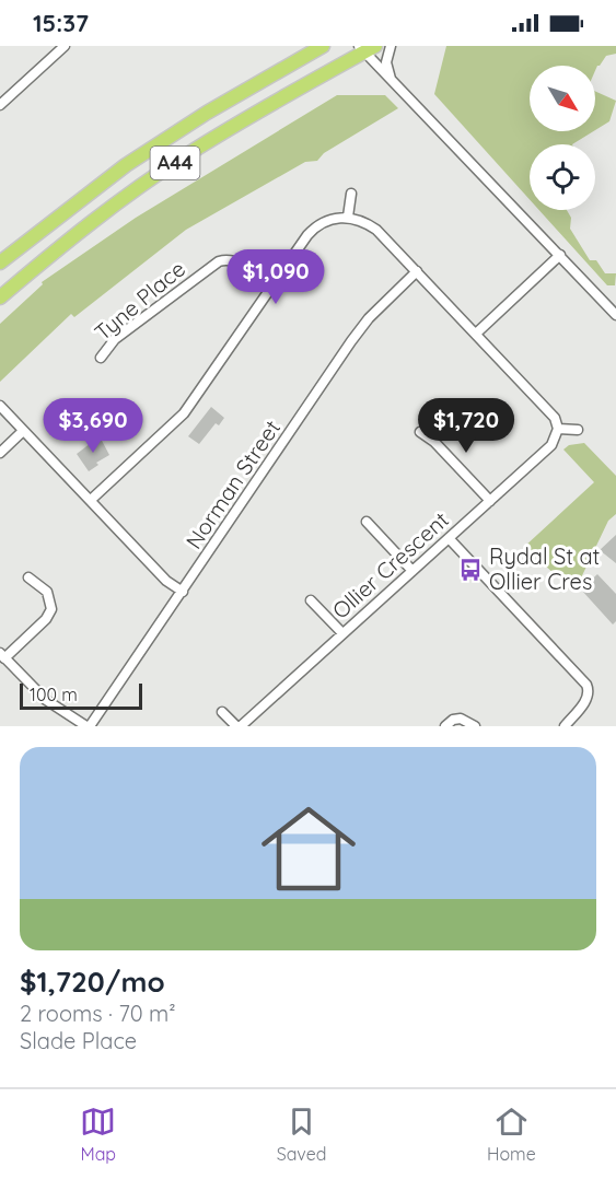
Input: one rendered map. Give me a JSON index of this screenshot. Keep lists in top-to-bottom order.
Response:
{
  "streets": {
    "highway": ["A44"],
    "street": ["Tyne Place", "Norman Street", "Ollier Crescent"]
  },
  "places": {
    "bus stop": ["Rydal St at Ollier Cres"]
  },
  "scale_bar": "100 m",
  "north": "bottom right",
  "page": {
    "status": "15:37",
    "price": ["$1,090", "$3,690", "$1,720"],
    "scale": "100 m",
    "list": [
      {
        "name": "$1,720/mo",
        "note": "2 rooms · 70 m² · Slade Place"
      }
    ],
    "tabs": ["Map", "Saved", "Home"]
  }
}
